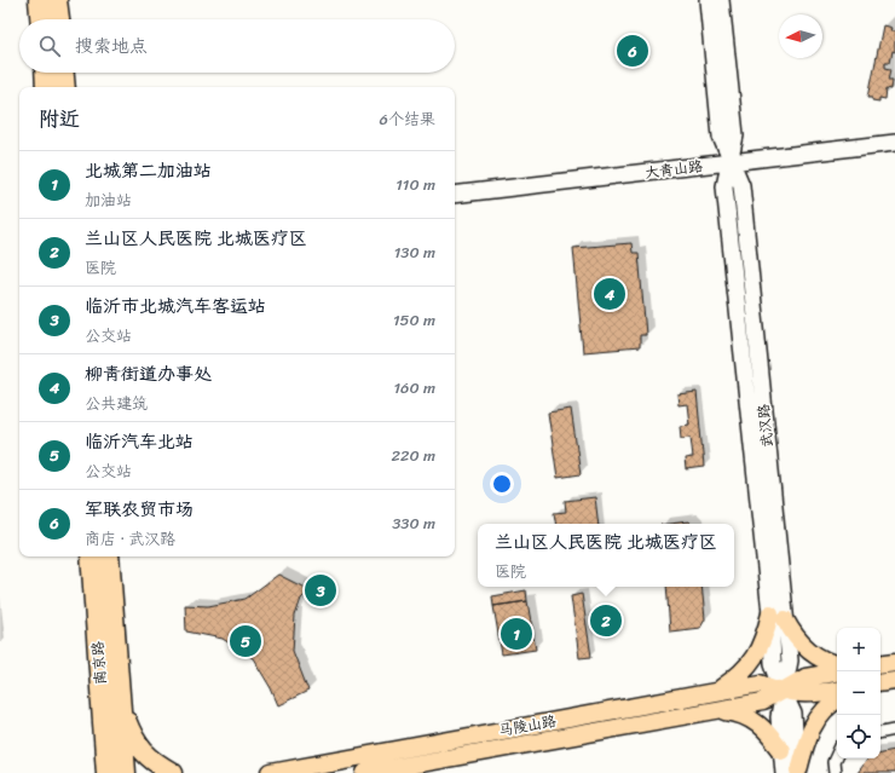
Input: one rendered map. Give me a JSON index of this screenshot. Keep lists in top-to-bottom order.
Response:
{
  "streets": {
    "highway": ["南京路"],
    "main road": ["大青山路", "武汉路", "马陵山路"]
  },
  "crossings": [
    ["大青山路", "武汉路"],
    ["武汉路", "马陵山路"]
  ],
  "north": "left",
  "page": {
    "search": "搜索地点",
    "pins": [
      "6",
      "4",
      "3",
      "2",
      "1",
      "5"
    ],
    "heading": ["附近", "6个结果"],
    "list": [
      {
        "mark": "1",
        "name": "北城第二加油站",
        "note": "加油站",
        "value": "110 m"
      },
      {
        "mark": "2",
        "name": "兰山区人民医院 北城医疗区",
        "note": "医院",
        "value": "130 m"
      },
      {
        "mark": "3",
        "name": "临沂市北城汽车客运站",
        "note": "公交站",
        "value": "150 m"
      },
      {
        "mark": "4",
        "name": "柳青街道办事处",
        "note": "公共建筑",
        "value": "160 m"
      },
      {
        "mark": "5",
        "name": "临沂汽车北站",
        "note": "公交站",
        "value": "220 m"
      },
      {
        "mark": "6",
        "name": "军联农贸市场",
        "note": "商店 · 武汉路",
        "value": "330 m"
      }
    ],
    "popup": ["兰山区人民医院 北城医疗区", "医院"],
    "map_buttons": ["+", "−"]
  }
}
